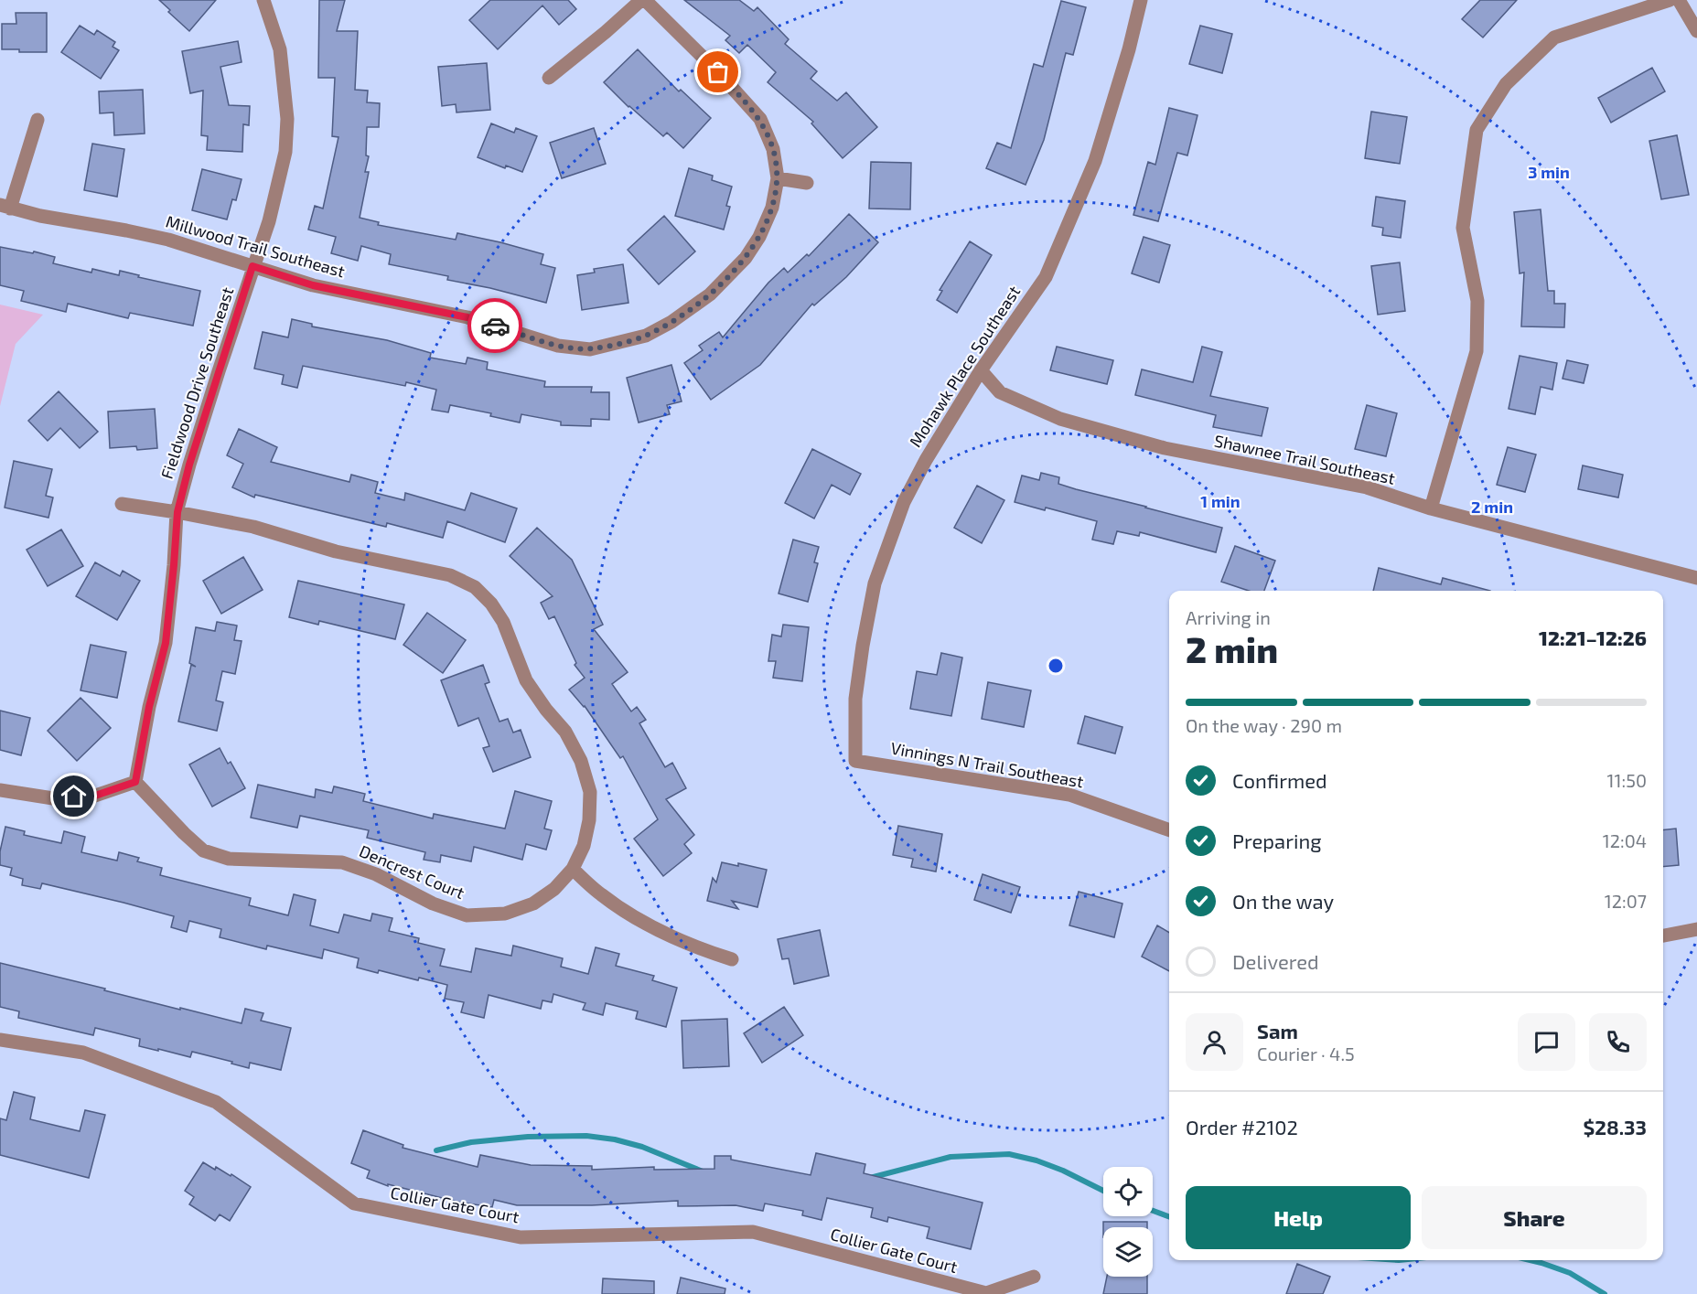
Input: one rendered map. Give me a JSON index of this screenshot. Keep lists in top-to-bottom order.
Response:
{
  "streets": {
    "street": [
      "Millwood Trail Southeast",
      "Mohawk Place Southeast",
      "Fieldwood Drive Southeast",
      "Shawnee Trail Southeast",
      "Vinnings N Trail Southeast",
      "Dencrest Court",
      "Collier Gate Court"
    ]
  },
  "crossings": [
    ["Millwood Trail Southeast", "Fieldwood Drive Southeast"],
    ["Mohawk Place Southeast", "Shawnee Trail Southeast"],
    ["Mohawk Place Southeast", "Vinnings N Trail Southeast"],
    ["Fieldwood Drive Southeast", "Dencrest Court"]
  ],
  "page": {
    "heading": ["2 min", "Arriving in", "12:21–12:26"],
    "panel": [
      "Sam",
      "Courier · 4.5",
      "Order #2102",
      "$28.33"
    ],
    "bar": "On the way · 290 m",
    "list": [
      ["Confirmed", "11:50"],
      ["Preparing", "12:04"],
      ["On the way", "12:07"],
      "Delivered"
    ],
    "buttons": ["Help", "Share"]
  },
  "rings": ["3 min", "1 min", "2 min"]
}
